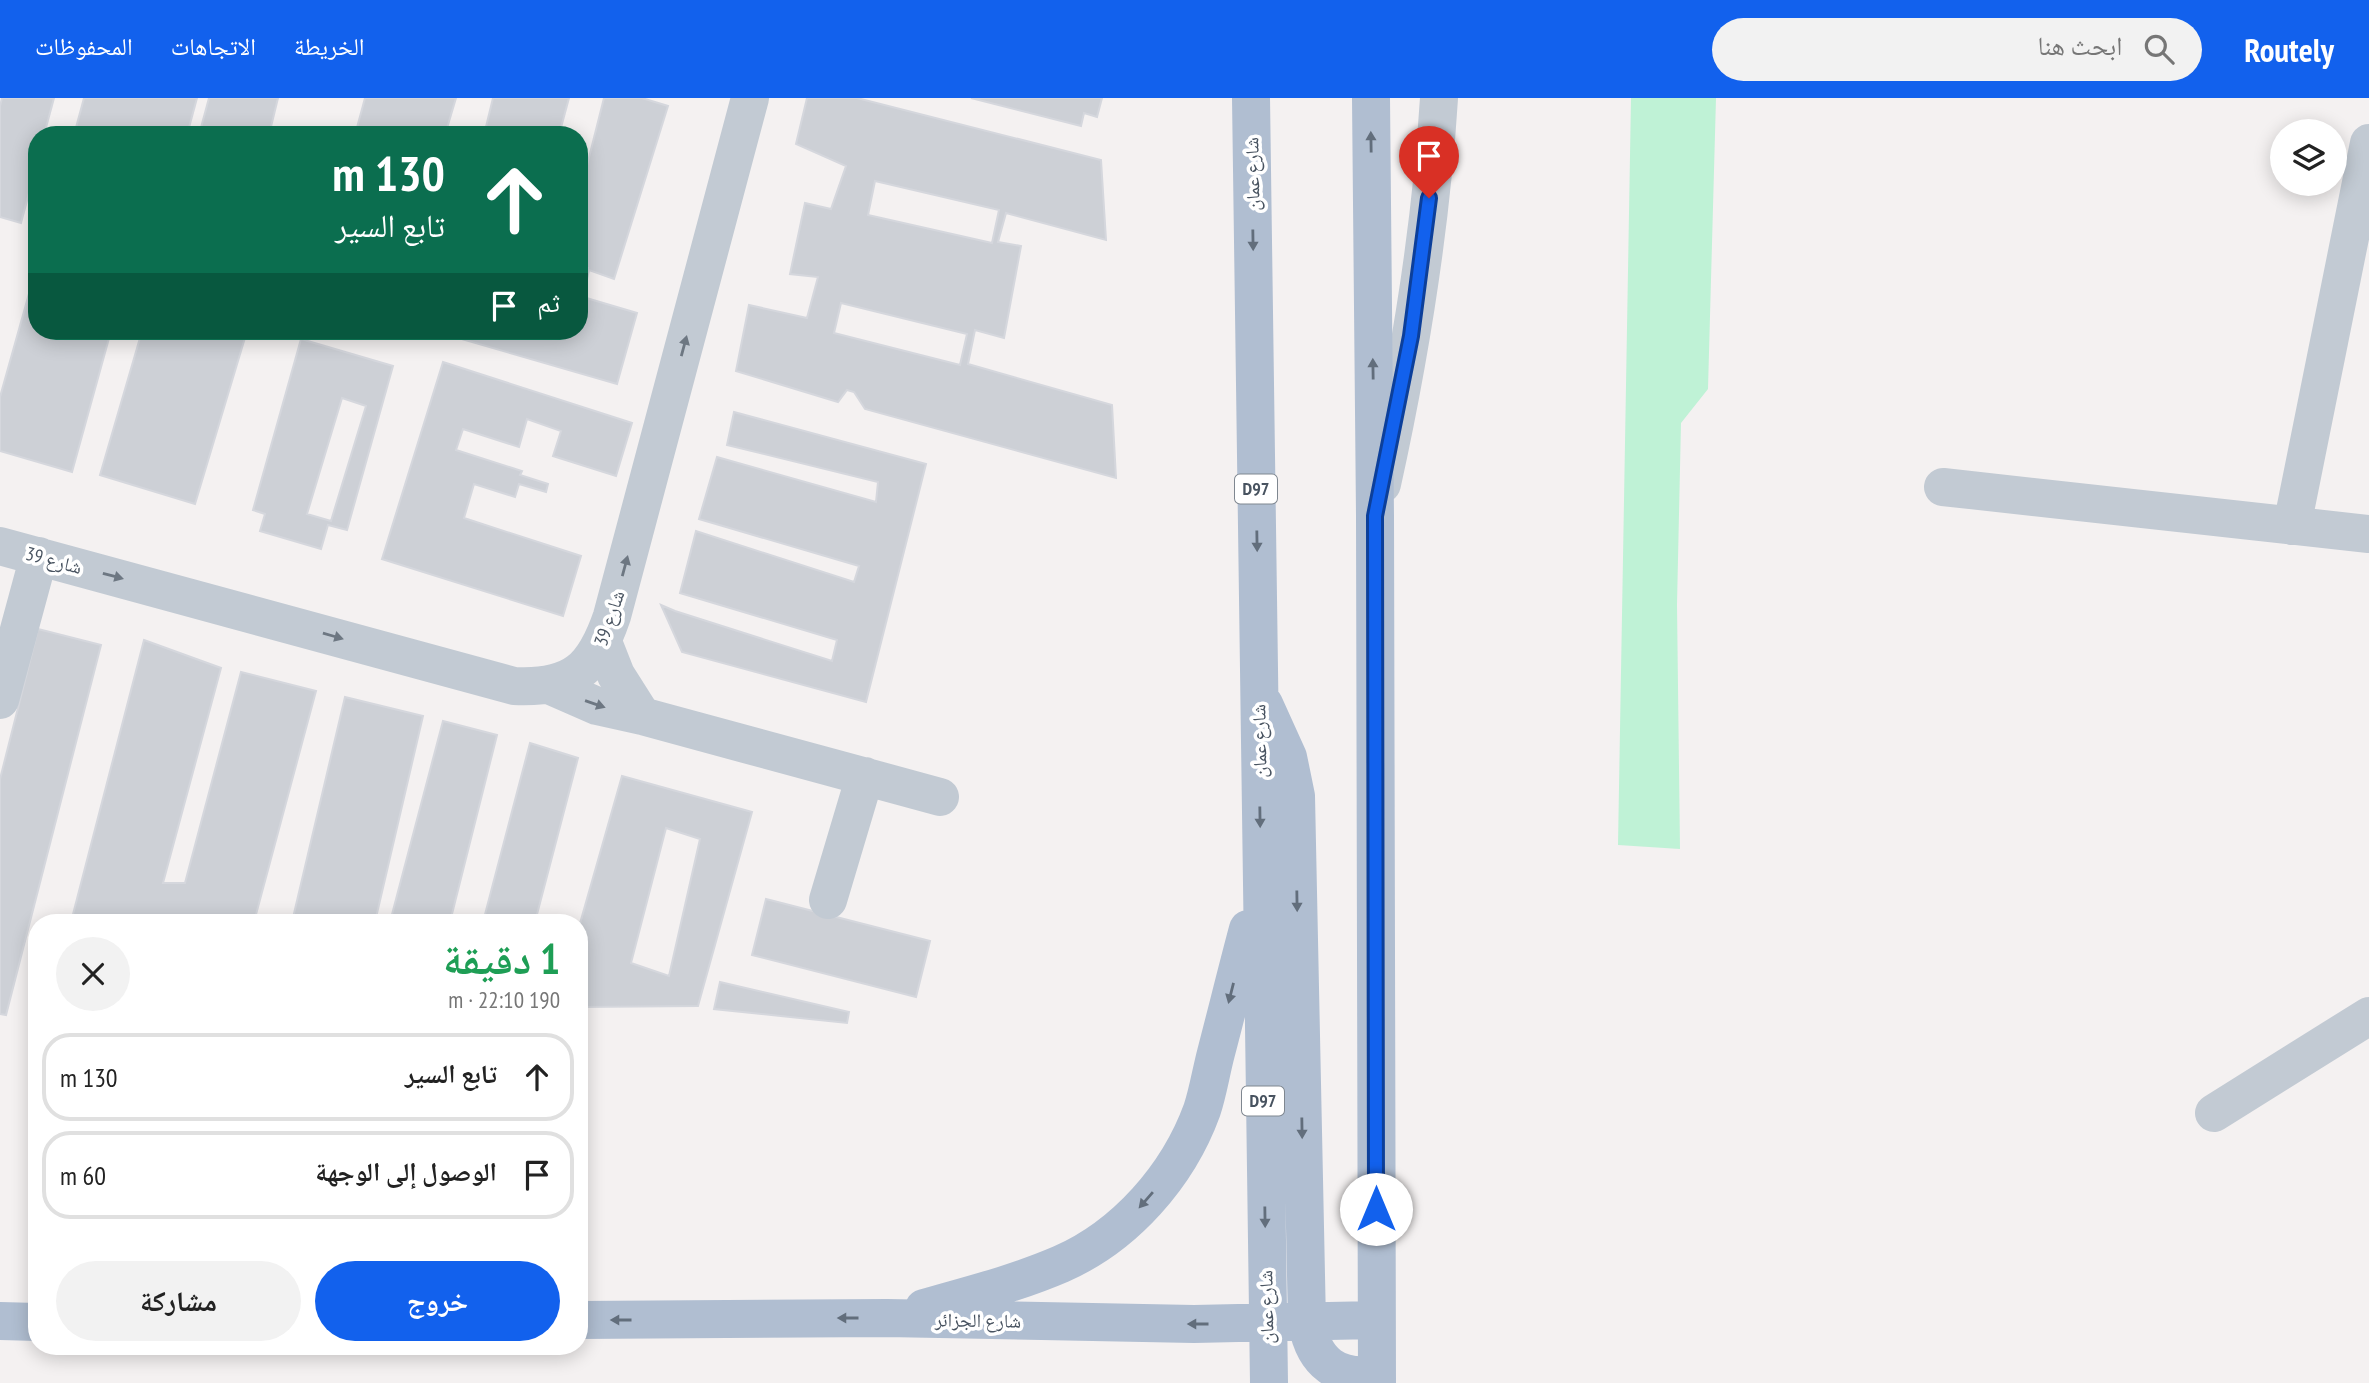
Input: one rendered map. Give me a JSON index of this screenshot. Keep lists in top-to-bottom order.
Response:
{
  "streets": {
    "main road": ["شارع عمان", "D97", "شارع الجزائر"],
    "street": ["شارع 39"]
  },
  "crossings": [
    ["شارع عمان", "شارع الجزائر"]
  ],
  "one_way": ["شارع الجزائر"],
  "page": {
    "header": "Routely",
    "search": "ابحث هنا",
    "nav": ["الخريطة", "الاتجاهات", "المحفوظات"],
    "turn": ["130 m", "تابع السير"],
    "then": "ثم",
    "heading": ["1 دقيقة", "190 m · 22:10"],
    "list": [
      {
        "name": "تابع السير",
        "value": "130 m"
      },
      {
        "name": "الوصول إلى الوجهة",
        "value": "60 m"
      }
    ],
    "buttons": ["خروج", "مشاركة"]
  }
}
